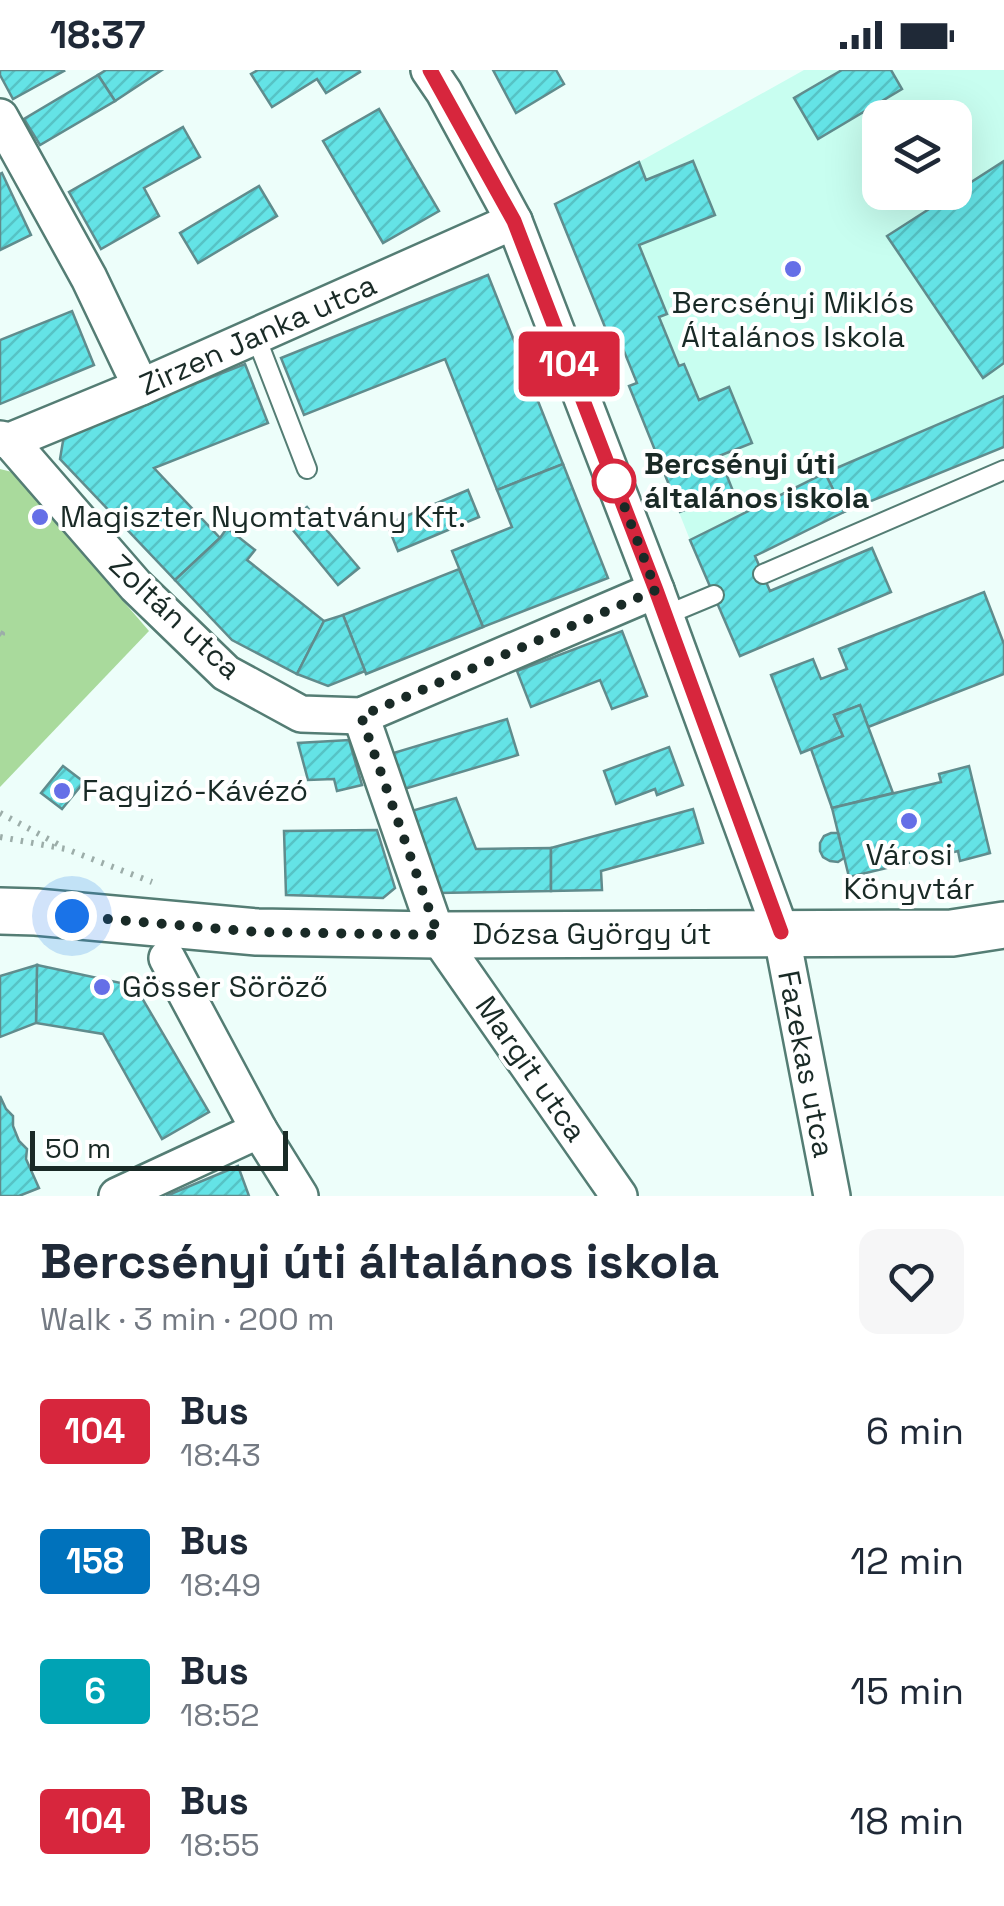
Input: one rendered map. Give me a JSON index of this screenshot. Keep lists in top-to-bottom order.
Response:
{
  "streets": {
    "street": [
      "Zirzen Janka utca",
      "Zoltán utca",
      "Dózsa György út",
      "Fazekas utca",
      "Margit utca"
    ]
  },
  "crossings": [
    ["Zirzen Janka utca", "Zoltán utca"],
    ["Zirzen Janka utca", "Fazekas utca"],
    ["Zoltán utca", "Fazekas utca"],
    ["Zoltán utca", "Margit utca"],
    ["Dózsa György út", "Fazekas utca"],
    ["Dózsa György út", "Margit utca"]
  ],
  "places": [
    "Bercsényi Miklós Általános Iskola",
    "Bercsényi úti általános iskola",
    "Magiszter Nyomtatvány Kft.",
    "Fagyizó-Kávézó",
    "Városi Könyvtár",
    "Gösser Söröző"
  ],
  "lines": ["bus line 104"],
  "scale_bar": "50 m",
  "page": {
    "status": "18:37",
    "on_map": "104",
    "scale": "50 m",
    "heading": ["Bercsényi úti általános iskola", "Walk · 3 min · 200 m"],
    "list": [
      {
        "mark": "104",
        "name": "Bus",
        "note": "18:43",
        "value": "6 min"
      },
      {
        "mark": "158",
        "name": "Bus",
        "note": "18:49",
        "value": "12 min"
      },
      {
        "mark": "6",
        "name": "Bus",
        "note": "18:52",
        "value": "15 min"
      },
      {
        "mark": "104",
        "name": "Bus",
        "note": "18:55",
        "value": "18 min"
      }
    ]
  }
}
